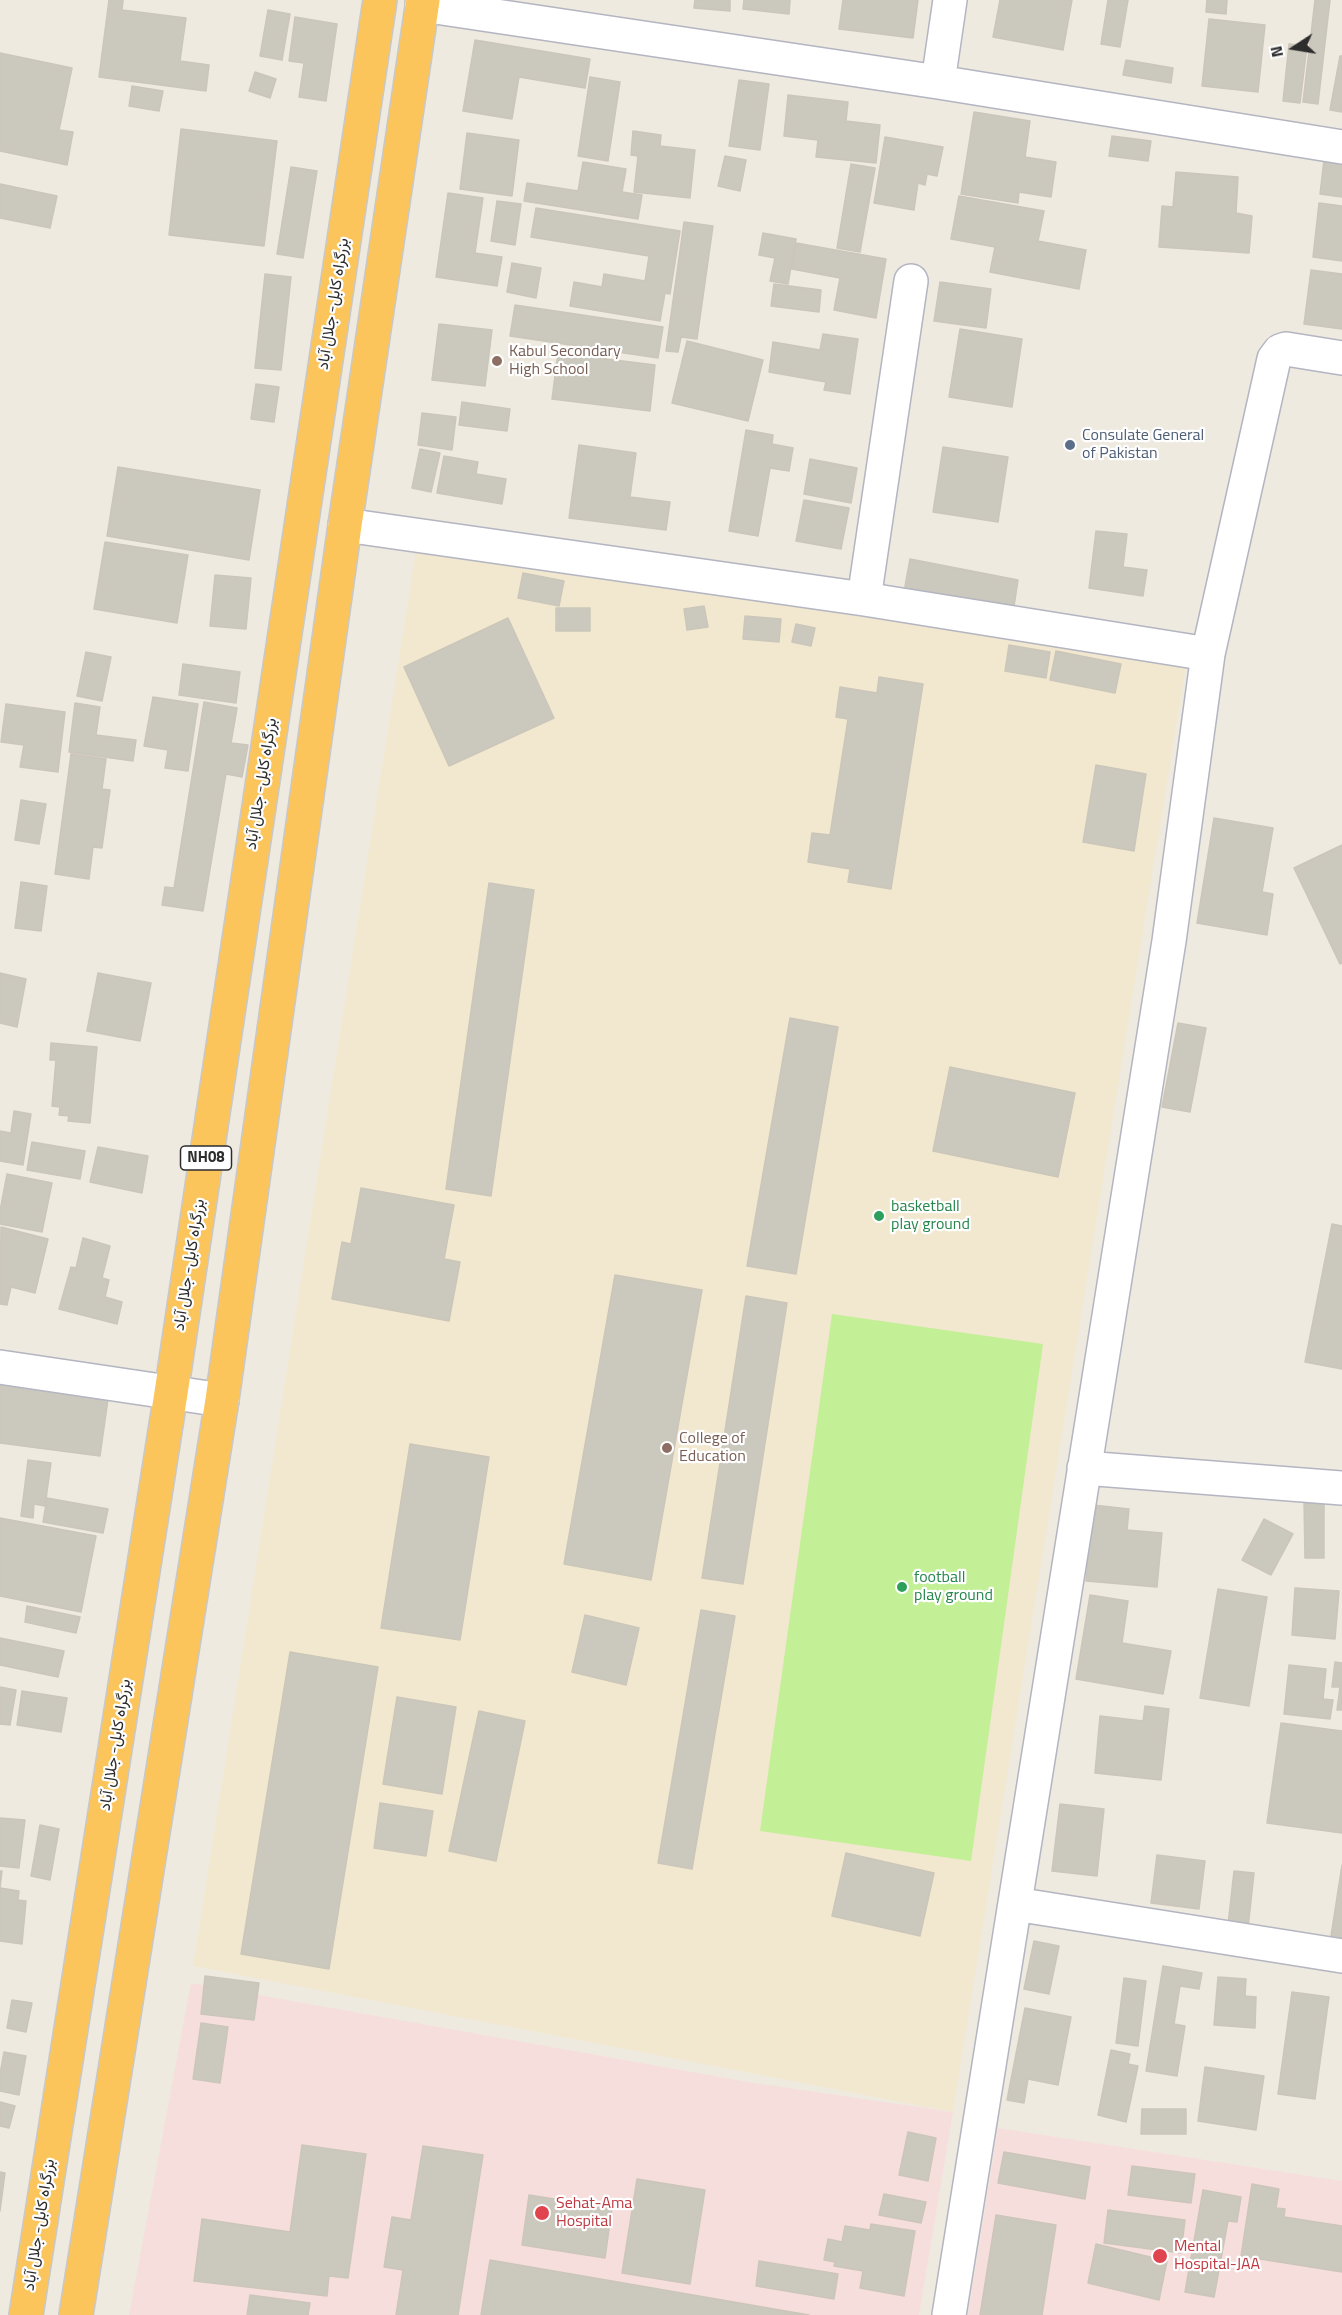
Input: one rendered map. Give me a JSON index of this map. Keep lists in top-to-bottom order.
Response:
{
  "streets": {
    "highway": ["بزرگراه کابل- جلال آباد", "NH08"]
  },
  "places": [
    "Kabul Secondary High School",
    "Consulate General of Pakistan",
    "basketball play ground",
    "College of Education",
    "football play ground",
    "Sehat-Ama Hospital",
    "Mental Hospital-JAA"
  ],
  "north": "left"
}
